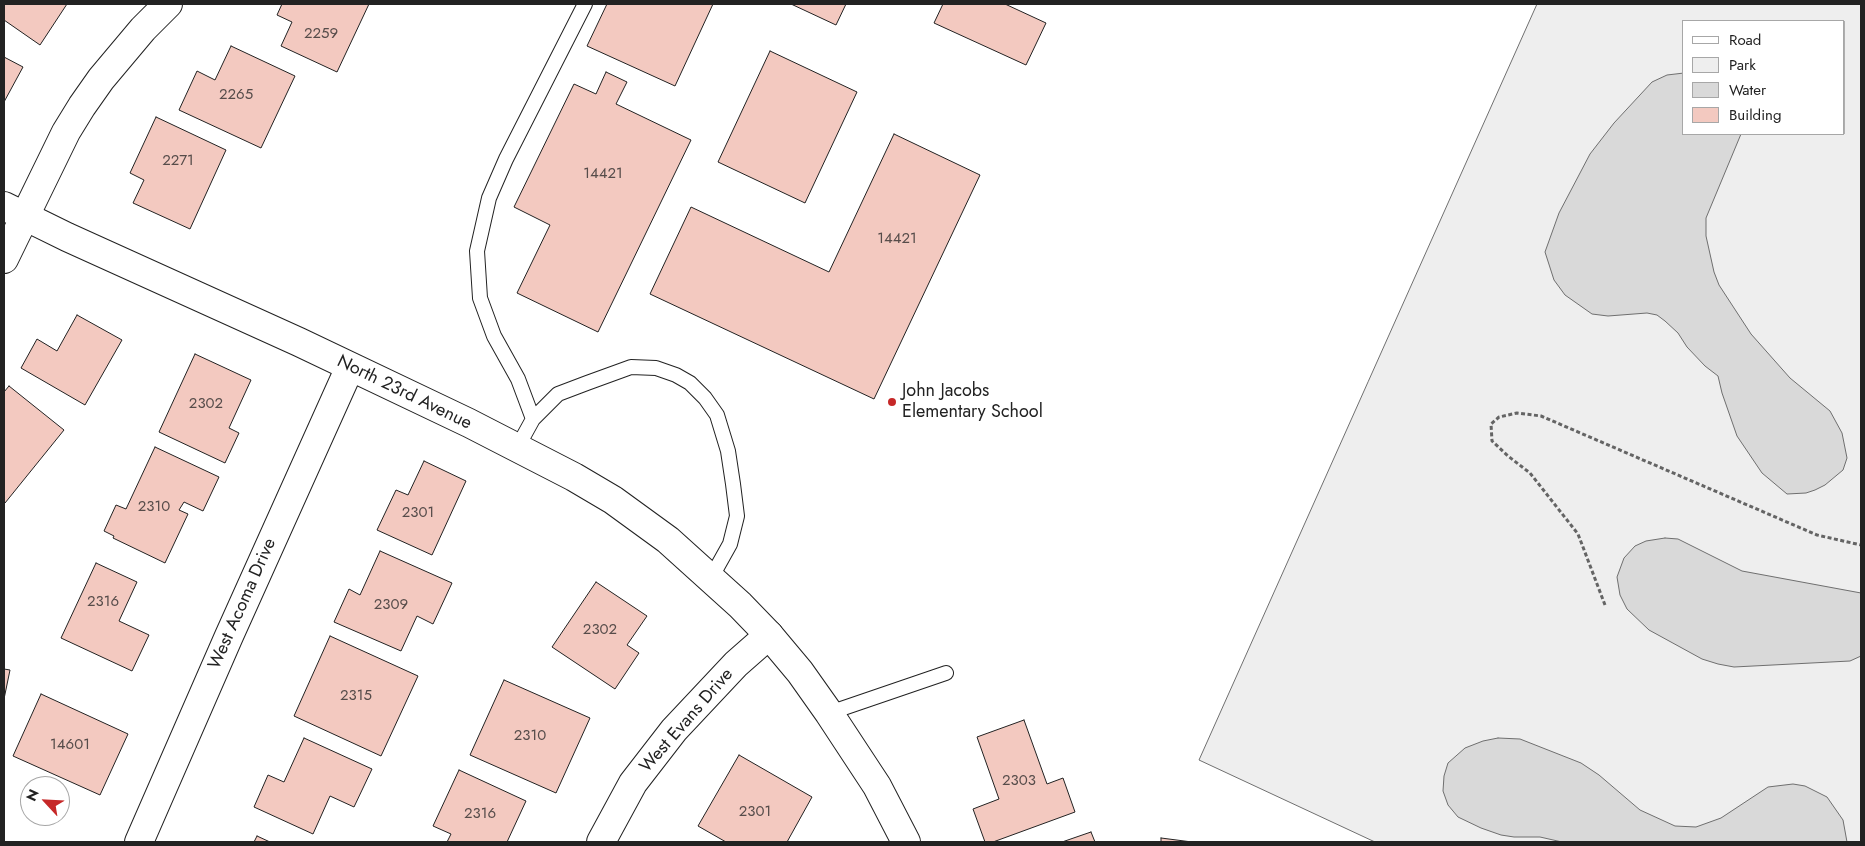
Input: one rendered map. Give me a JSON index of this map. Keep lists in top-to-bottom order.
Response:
{
  "streets": {
    "street": ["North 23rd Avenue", "West Acoma Drive", "West Evans Drive"]
  },
  "crossings": [
    ["North 23rd Avenue", "West Acoma Drive"],
    ["North 23rd Avenue", "West Evans Drive"]
  ],
  "places": ["John Jacobs Elementary School"],
  "house_numbers": [
    "2259",
    "2265",
    "2271",
    "14421",
    "14421",
    "2302",
    "2310",
    "2301",
    "2316",
    "2309",
    "2302",
    "2315",
    "2310",
    "14601",
    "2303",
    "2301",
    "2316"
  ],
  "legend": [
    "Road",
    "Park",
    "Water",
    "Building"
  ],
  "north": "top left"
}
